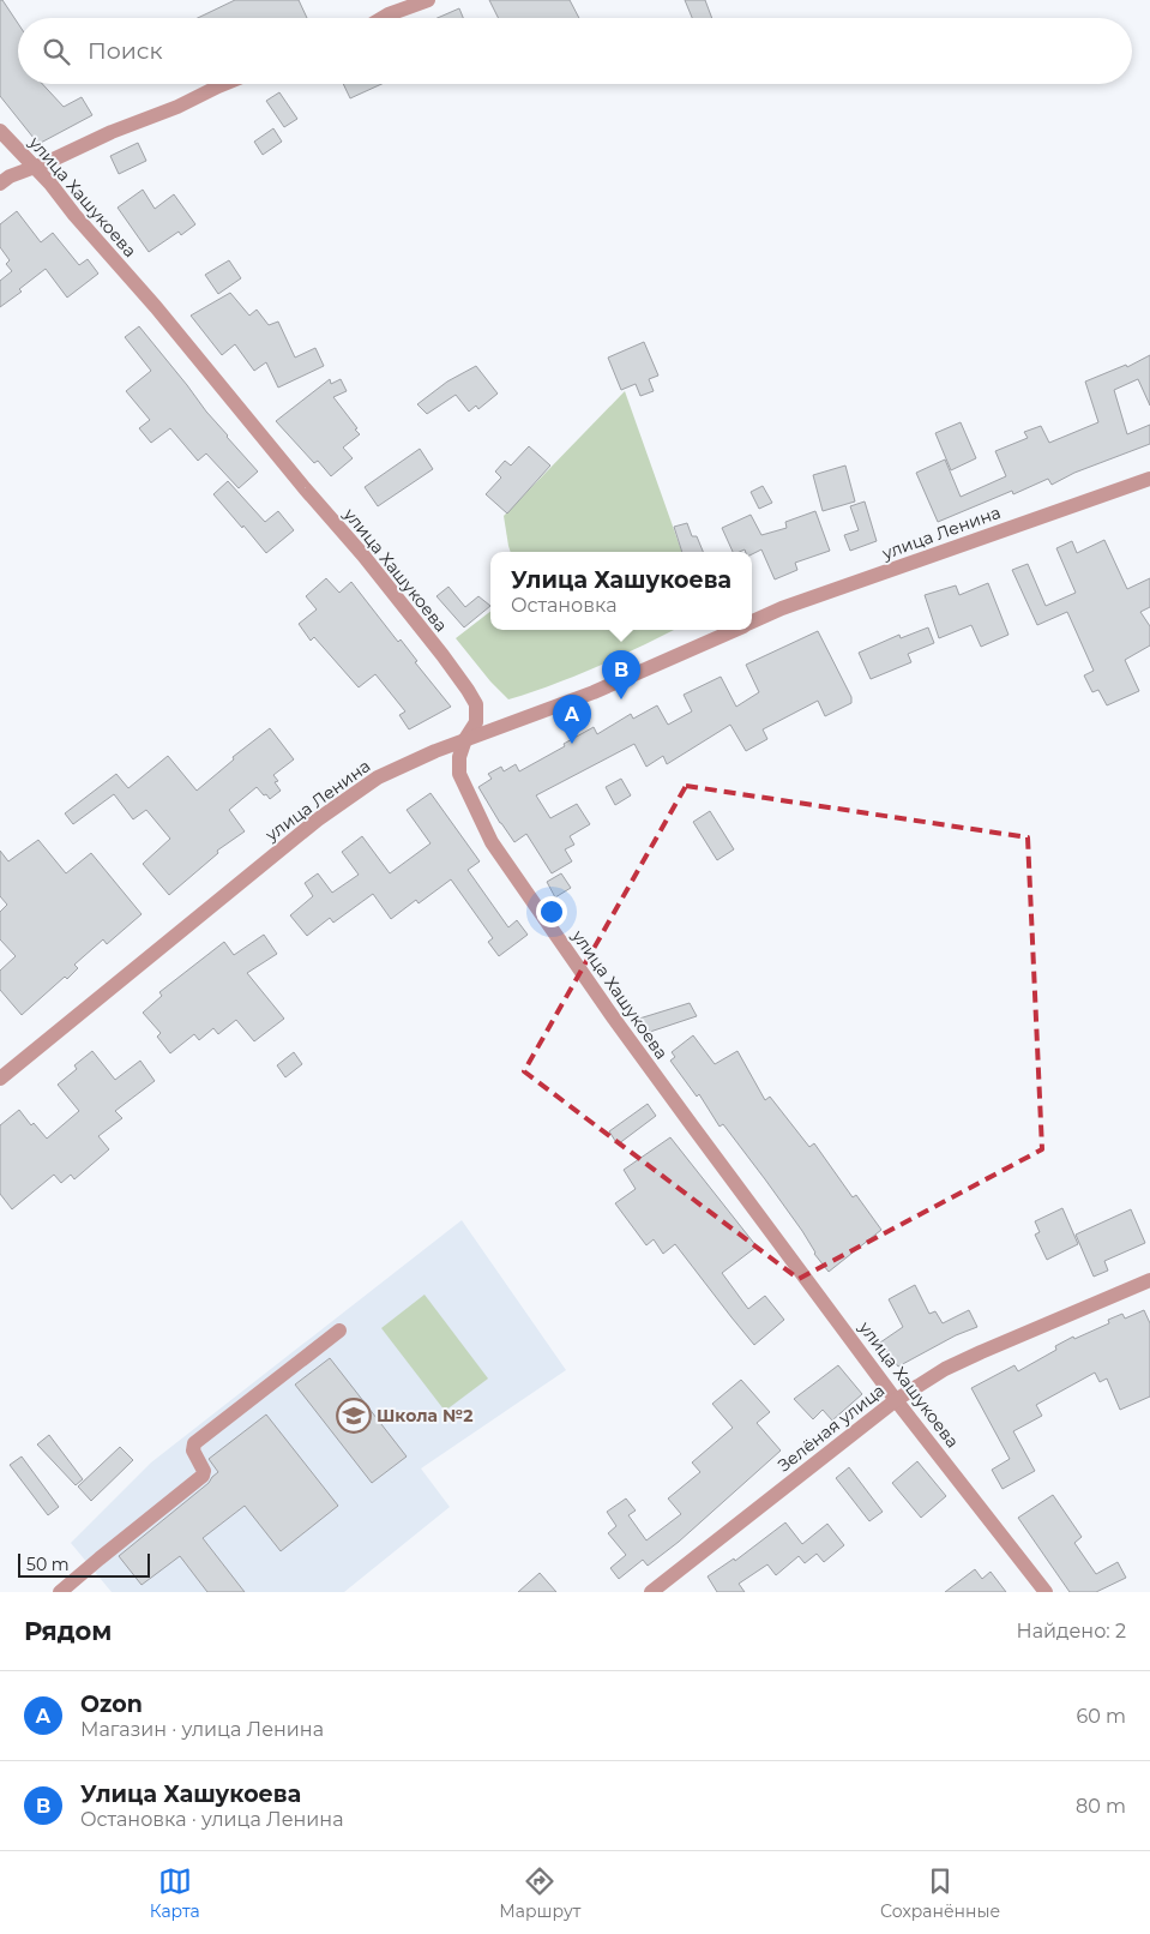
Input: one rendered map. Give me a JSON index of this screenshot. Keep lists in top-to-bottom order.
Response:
{
  "streets": {
    "street": ["улица Хашукоева", "улица Ленина", "Зелёная улица"]
  },
  "crossings": [
    ["улица Хашукоева", "улица Ленина"],
    ["улица Хашукоева", "Зелёная улица"]
  ],
  "places": {
    "school or university": ["Школа №2"]
  },
  "scale_bar": "50 m",
  "page": {
    "search": "Поиск",
    "popup": ["Улица Хашукоева", "Остановка"],
    "pins": ["B", "A"],
    "scale": "50 m",
    "heading": ["Рядом", "Найдено: 2"],
    "list": [
      {
        "mark": "A",
        "name": "Ozon",
        "note": "Магазин · улица Ленина",
        "value": "60 m"
      },
      {
        "mark": "B",
        "name": "Улица Хашукоева",
        "note": "Остановка · улица Ленина",
        "value": "80 m"
      }
    ],
    "nav": ["Карта", "Маршрут", "Сохранённые"]
  }
}
